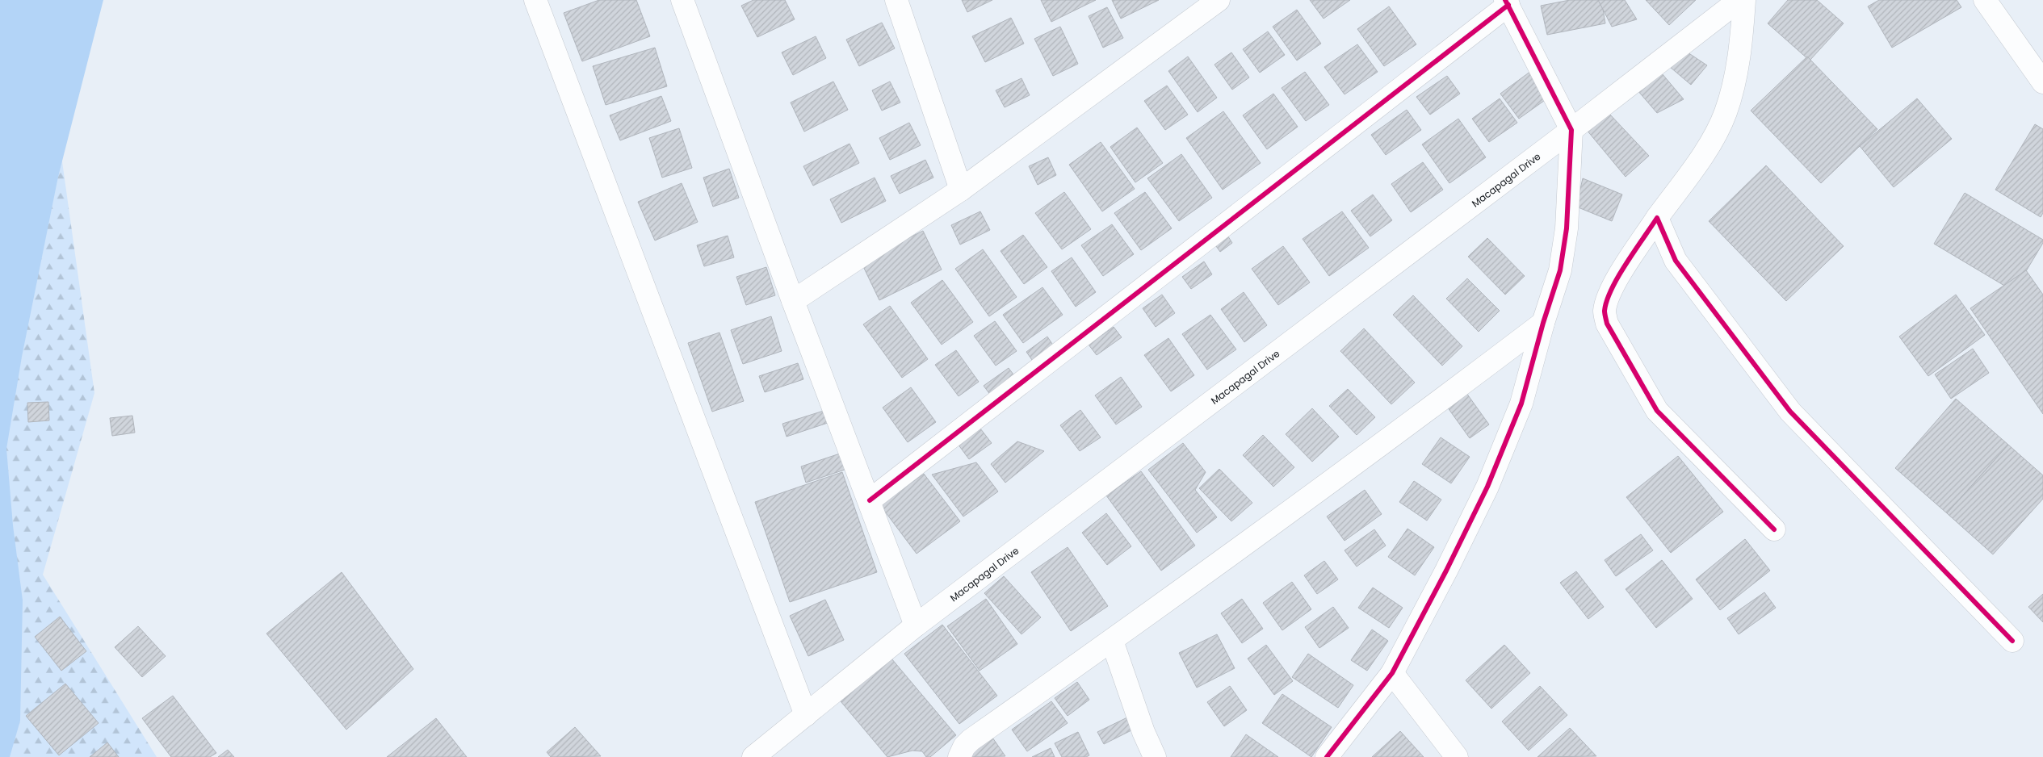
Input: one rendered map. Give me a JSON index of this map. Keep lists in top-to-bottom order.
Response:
{
  "streets": {
    "street": ["Macapagal Drive"]
  }
}
